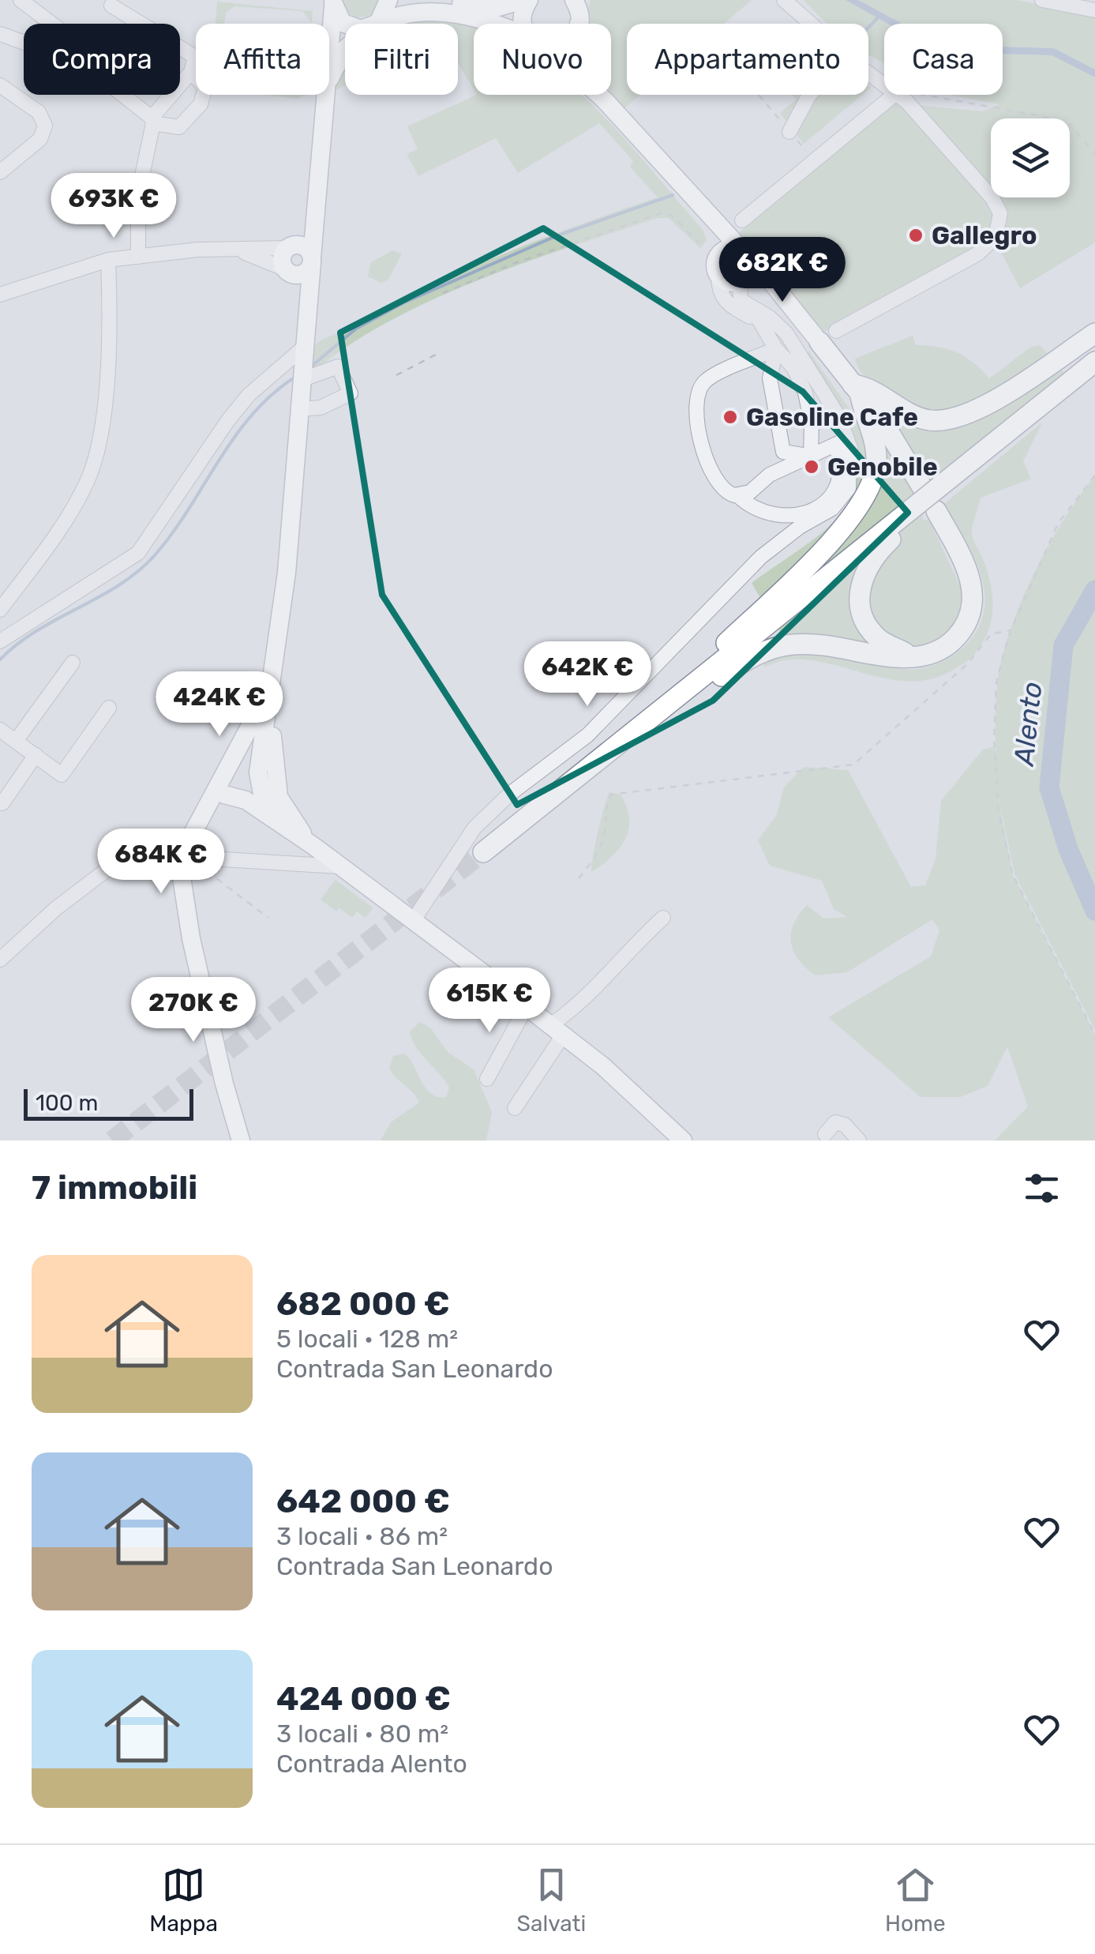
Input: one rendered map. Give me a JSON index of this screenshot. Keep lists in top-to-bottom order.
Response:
{
  "water": ["Alento"],
  "places": ["Gallegro", "Gasoline Cafe", "Genobile"],
  "scale_bar": "100 m",
  "page": {
    "chip": [
      "Compra",
      "Affitta",
      "Filtri",
      "Nuovo",
      "Appartamento",
      "Casa"
    ],
    "price": [
      "693K €",
      "682K €",
      "642K €",
      "424K €",
      "684K €",
      "615K €",
      "270K €"
    ],
    "scale": "100 m",
    "heading": "7 immobili",
    "list": [
      {
        "name": "682 000 €",
        "note": "5 locali · 128 m² · Contrada San Leonardo"
      },
      {
        "name": "642 000 €",
        "note": "3 locali · 86 m² · Contrada San Leonardo"
      },
      {
        "name": "424 000 €",
        "note": "3 locali · 80 m² · Contrada Alento"
      }
    ],
    "tabs": ["Mappa", "Salvati", "Home"]
  }
}
